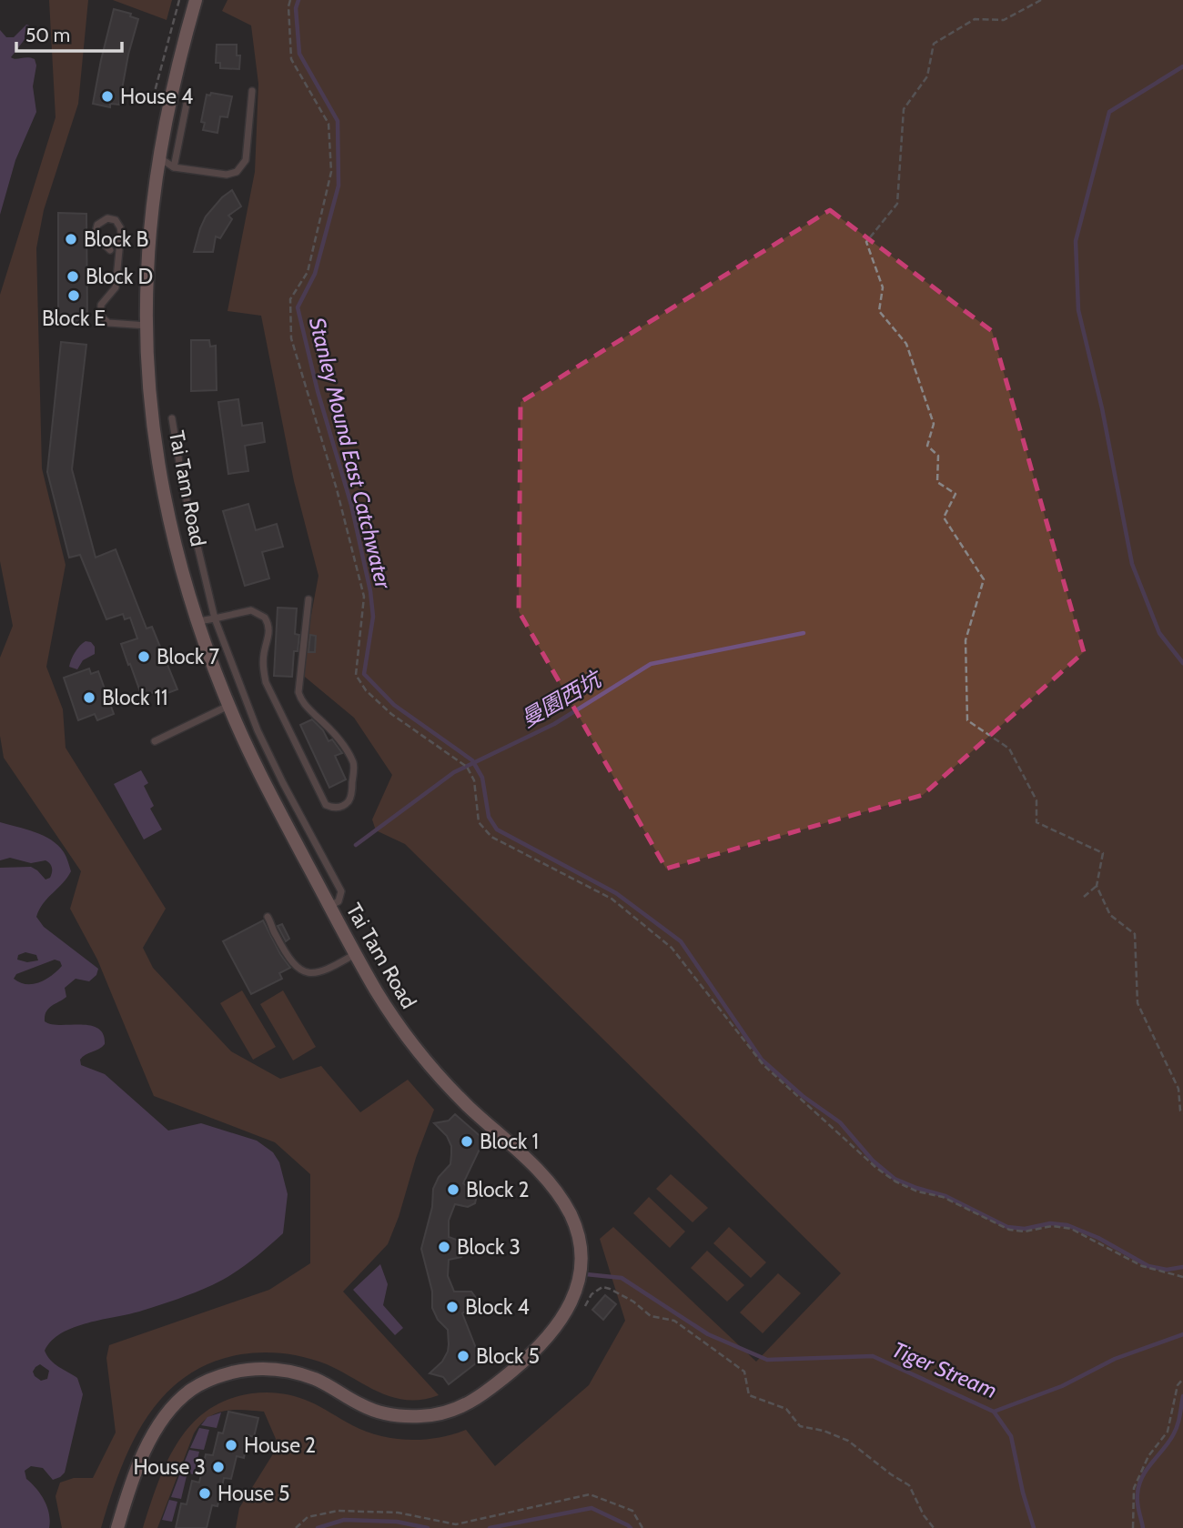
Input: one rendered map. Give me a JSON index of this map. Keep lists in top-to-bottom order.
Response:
{
  "streets": {
    "main road": ["Tai Tam Road"]
  },
  "water": ["Stanley Mound East Catchwater", "曼園西坑", "Tiger Stream"],
  "places": [
    "House 4",
    "Block B",
    "Block D",
    "Block E",
    "Block 7",
    "Block 11",
    "Block 1",
    "Block 2",
    "Block 3",
    "Block 4",
    "Block 5",
    "House 2",
    "House 3",
    "House 5"
  ],
  "scale_bar": "50 m"
}
